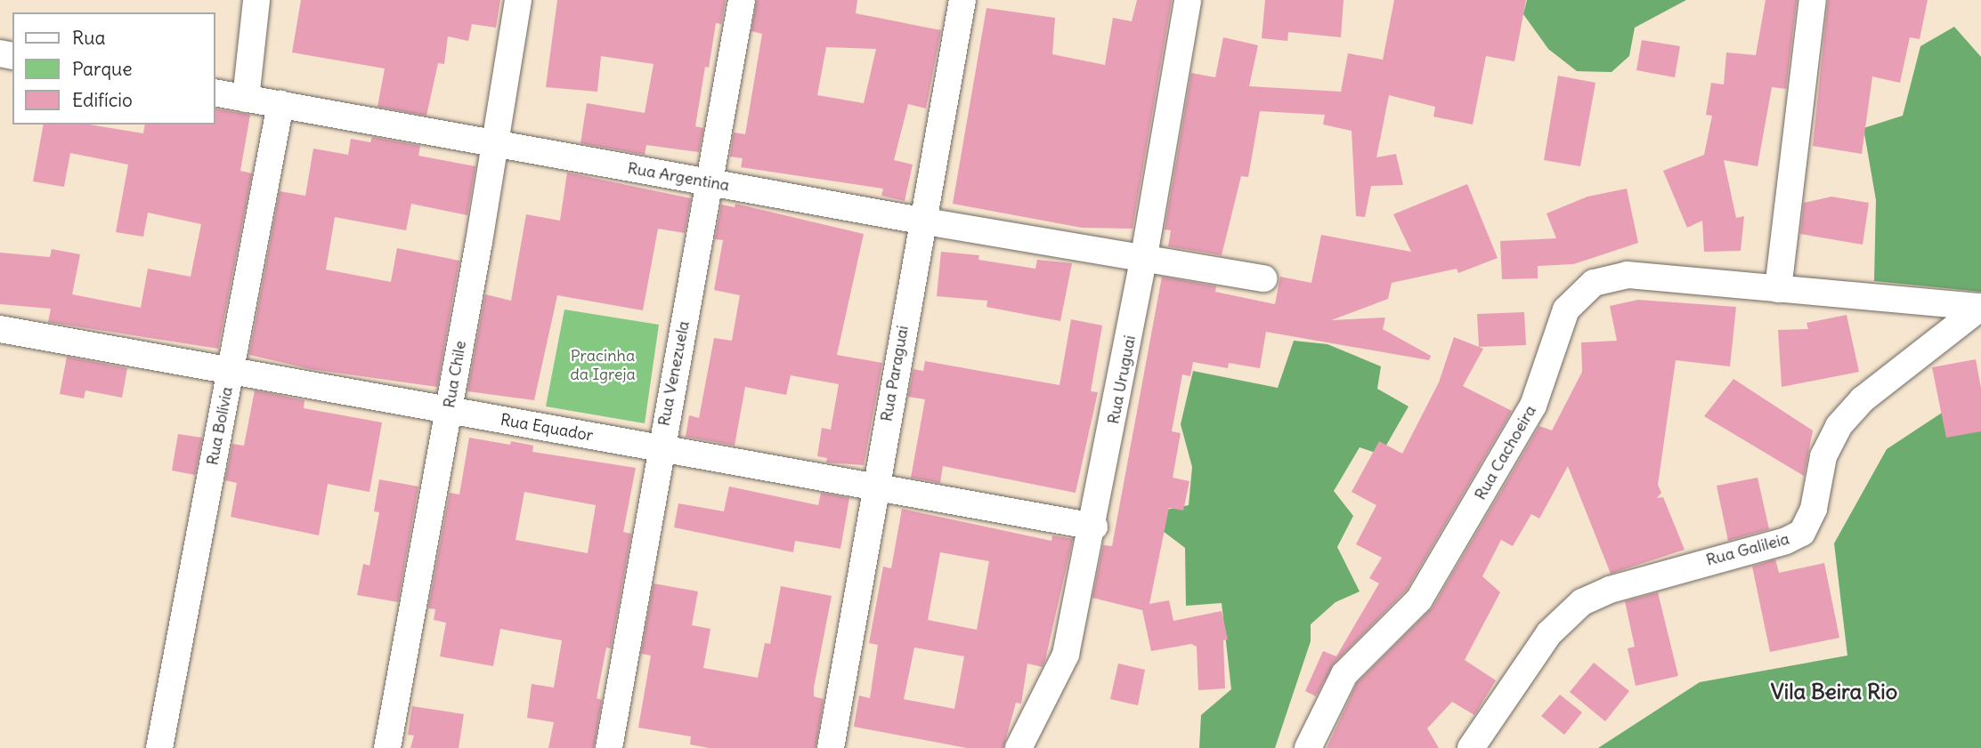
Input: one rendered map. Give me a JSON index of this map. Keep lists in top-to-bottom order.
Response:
{
  "streets": {
    "street": [
      "Rua Argentina",
      "Rua Venezuela",
      "Rua Paraguai",
      "Rua Chile",
      "Rua Uruguai",
      "Rua Bolívia",
      "Rua Equador",
      "Rua Cachoeira",
      "Rua Galileia"
    ]
  },
  "crossings": [
    ["Rua Argentina", "Rua Venezuela"],
    ["Rua Argentina", "Rua Paraguai"],
    ["Rua Argentina", "Rua Chile"],
    ["Rua Argentina", "Rua Uruguai"],
    ["Rua Argentina", "Rua Bolívia"],
    ["Rua Venezuela", "Rua Equador"],
    ["Rua Paraguai", "Rua Equador"],
    ["Rua Chile", "Rua Equador"],
    ["Rua Uruguai", "Rua Equador"],
    ["Rua Bolívia", "Rua Equador"],
    ["Rua Cachoeira", "Rua Galileia"]
  ],
  "districts": ["Vila Beira Rio"],
  "parks": ["Pracinha da Igreja"],
  "legend": ["Rua", "Parque", "Edifício"]
}
